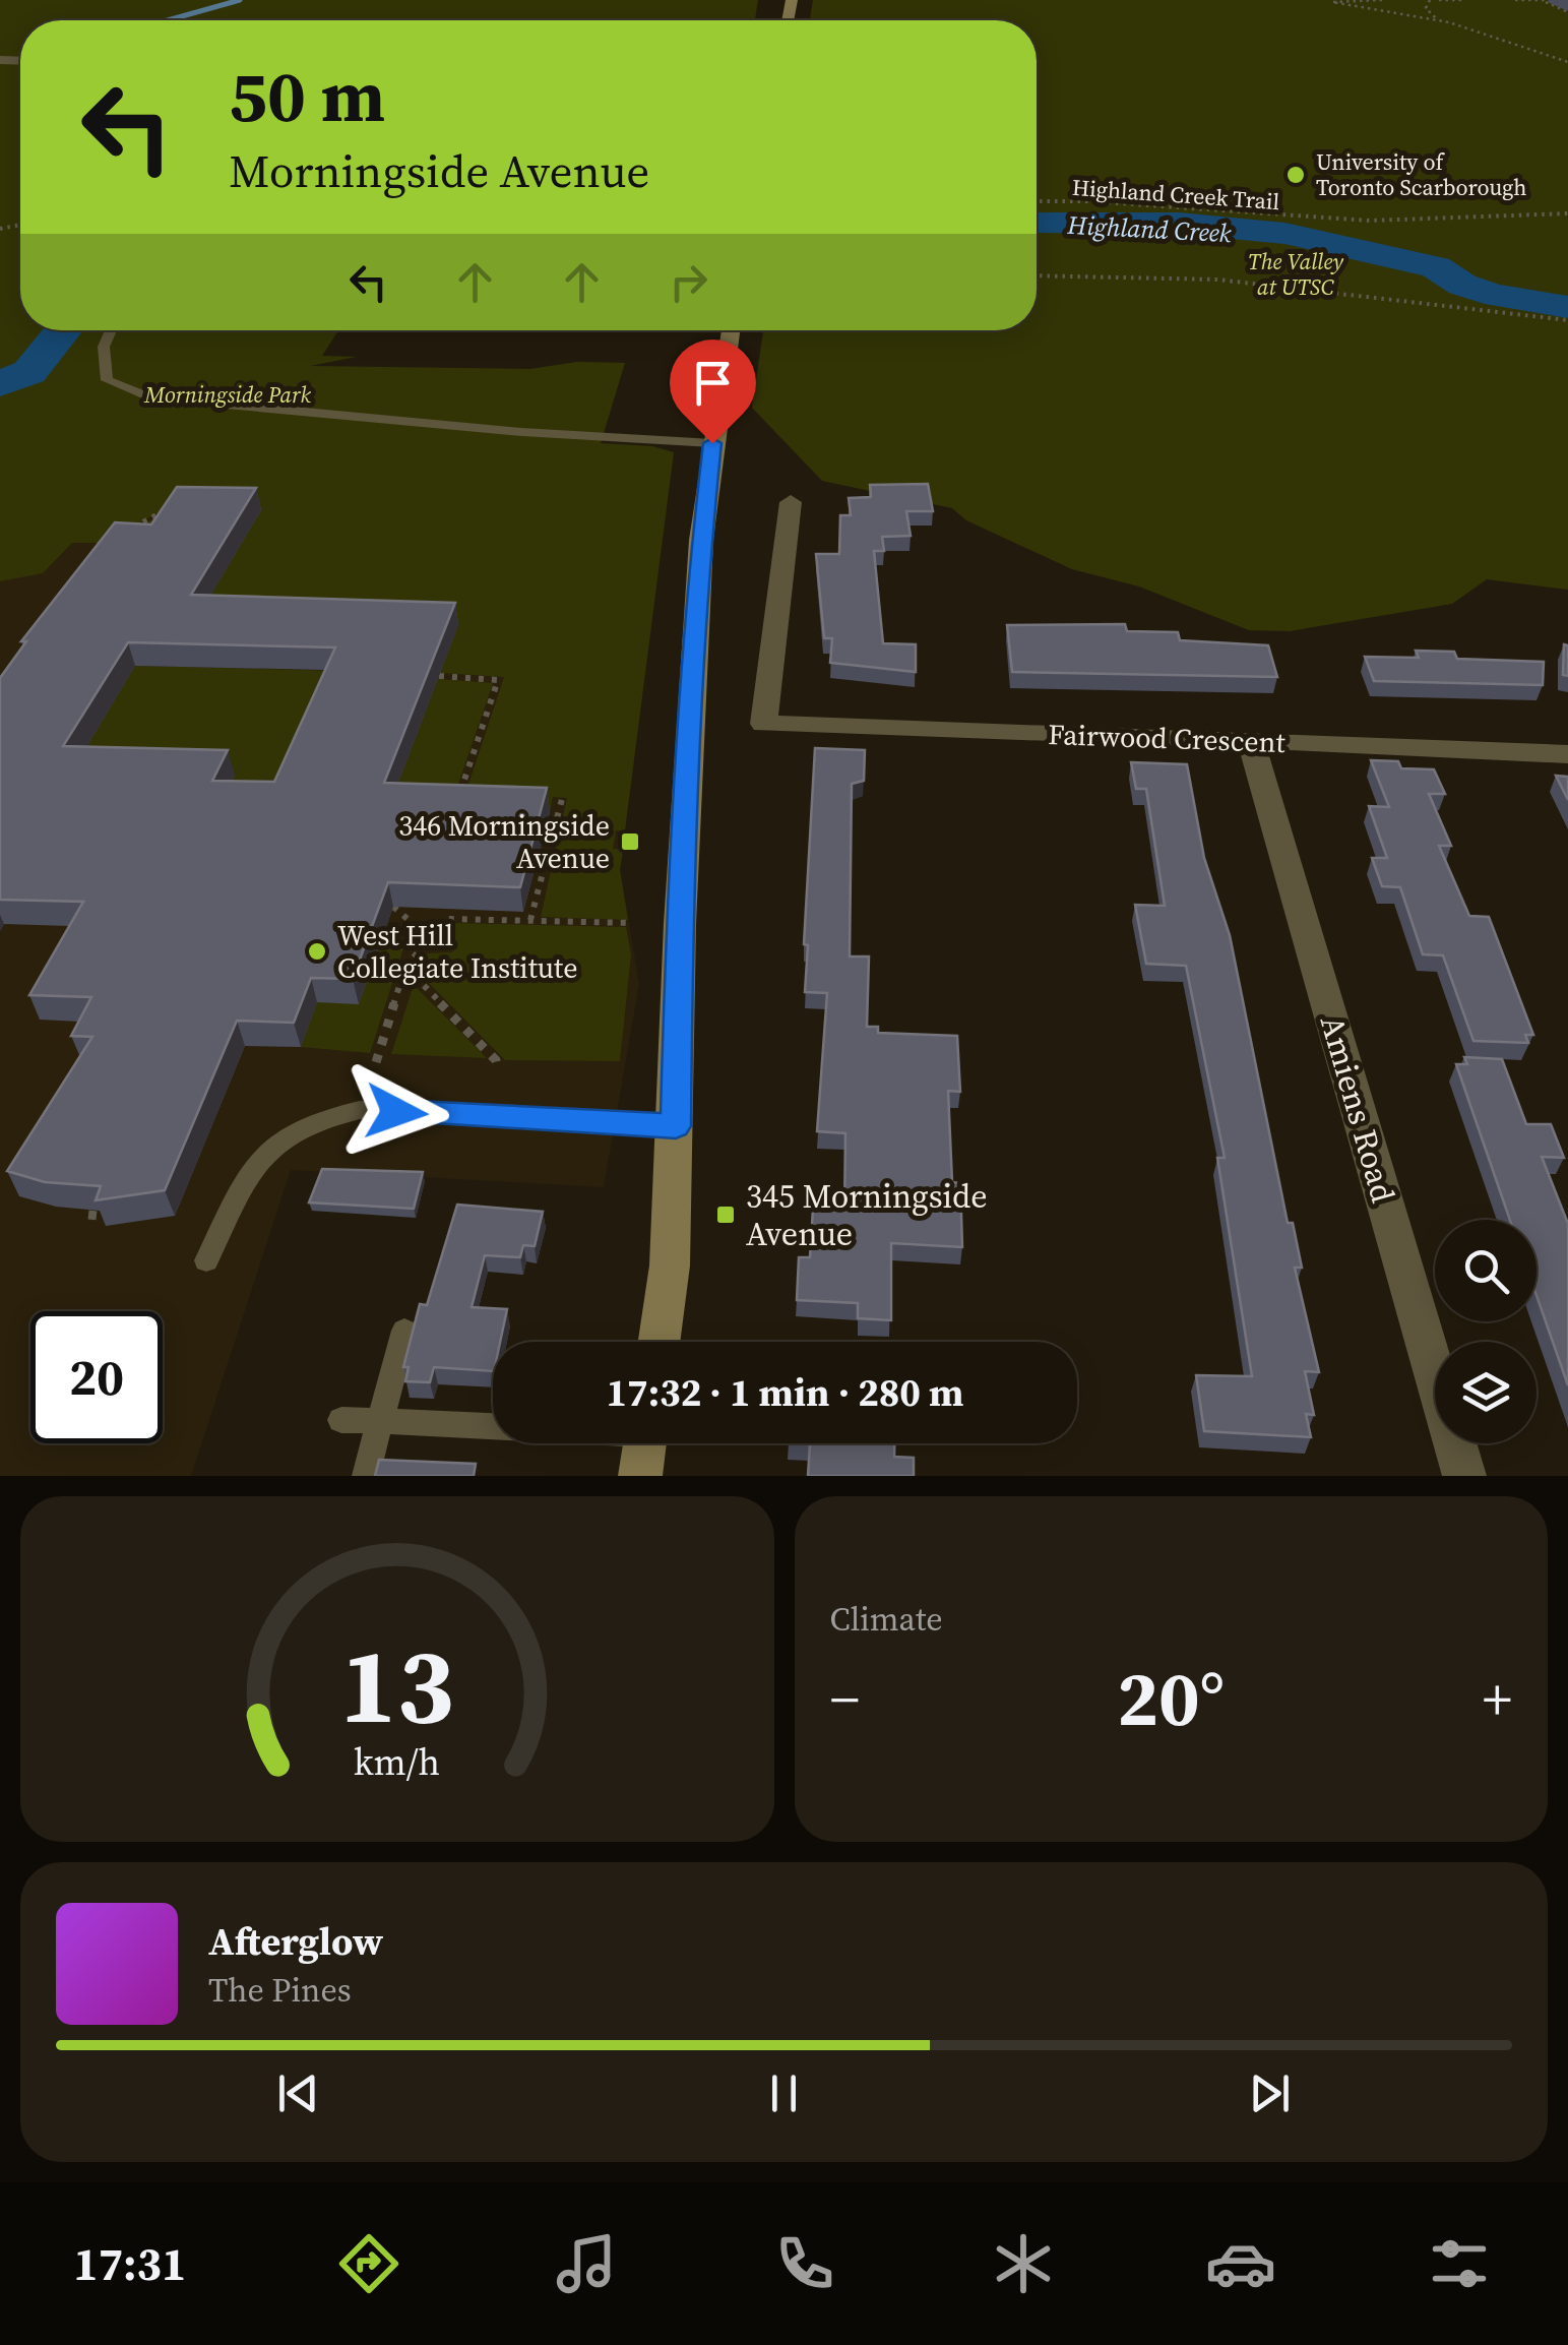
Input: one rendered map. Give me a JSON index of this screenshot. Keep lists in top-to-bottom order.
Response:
{
  "streets": {
    "street": ["Fairwood Crescent", "Amiens Road"],
    "path": ["Highland Creek Trail"]
  },
  "crossings": [
    ["Fairwood Crescent", "Amiens Road"]
  ],
  "water": ["Highland Creek"],
  "parks": ["The Valley at UTSC", "Morningside Park"],
  "places": {
    "other": ["University of Toronto Scarborough", "West Hill Collegiate Institute"],
    "transit": ["346 Morningside Avenue", "345 Morningside Avenue"]
  },
  "page": {
    "turn": ["50 m", "Morningside Avenue"],
    "limit": "20",
    "trip": "17:32 · 1 min · 280 m",
    "tile": "Climate",
    "heat": ["−", "20°", "+"],
    "song": ["Afterglow", "The Pines"],
    "tabs": "17:31",
    "gauge": ["13", "km/h"]
  }
}
